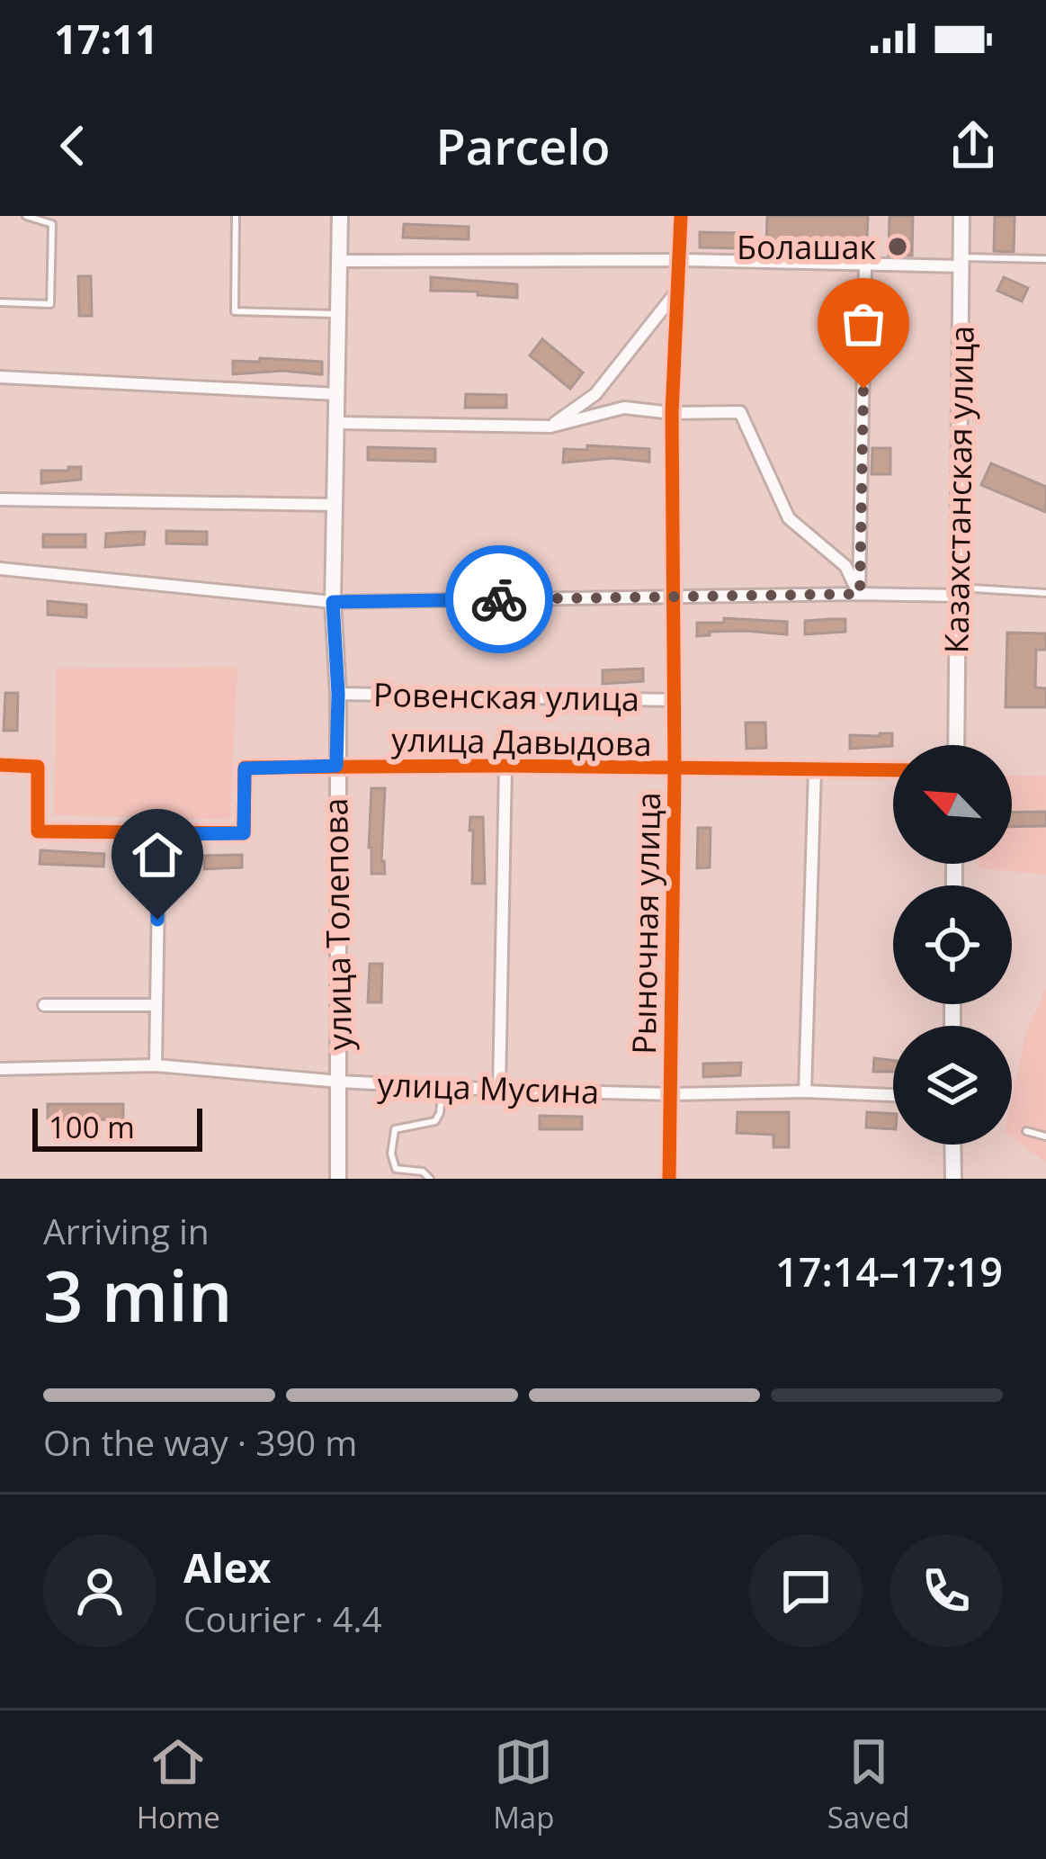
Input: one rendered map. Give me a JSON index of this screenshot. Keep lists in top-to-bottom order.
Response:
{
  "streets": {
    "street": [
      "Казахстанская улица",
      "Ровенская улица",
      "улица Давыдова",
      "Рыночная улица",
      "улица Толепова",
      "улица Мусина"
    ]
  },
  "crossings": [
    ["Ровенская улица", "Рыночная улица"],
    ["Ровенская улица", "улица Толепова"],
    ["улица Давыдова", "Рыночная улица"],
    ["улица Давыдова", "улица Толепова"],
    ["Рыночная улица", "улица Мусина"],
    ["улица Толепова", "улица Мусина"]
  ],
  "places": ["Болашак"],
  "scale_bar": "100 m",
  "north": "top left",
  "page": {
    "status": "17:11",
    "header": "Parcelo",
    "scale": "100 m",
    "heading": ["3 min", "Arriving in", "17:14–17:19"],
    "panel": ["Alex", "Courier · 4.4"],
    "bar": "On the way · 390 m",
    "tabs": ["Home", "Map", "Saved"]
  }
}
